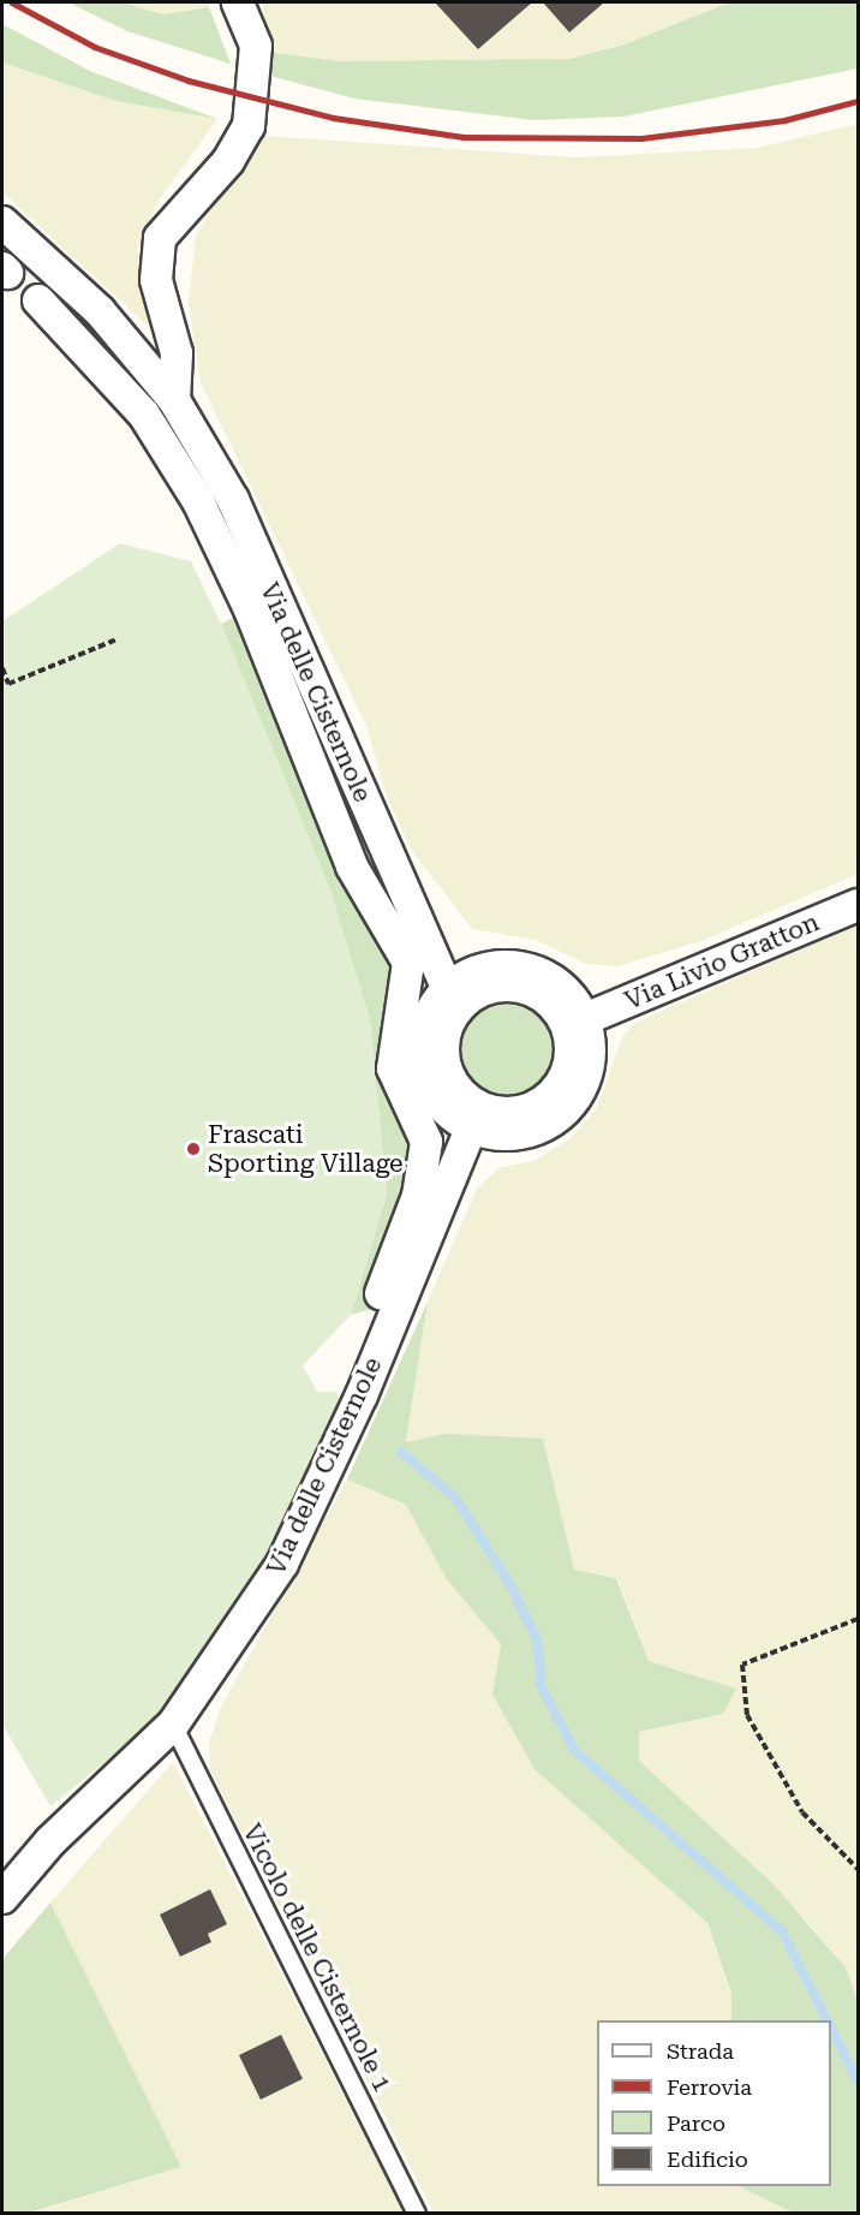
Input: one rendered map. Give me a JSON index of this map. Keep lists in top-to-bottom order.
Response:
{
  "streets": {
    "street": ["Via delle Cisternole", "Via Livio Gratton"],
    "lane": ["Vicolo delle Cisternole 1"]
  },
  "crossings": [
    ["Via delle Cisternole", "Vicolo delle Cisternole 1"]
  ],
  "places": ["Frascati Sporting Village"],
  "legend": [
    "Strada",
    "Ferrovia",
    "Parco",
    "Edificio"
  ]
}
